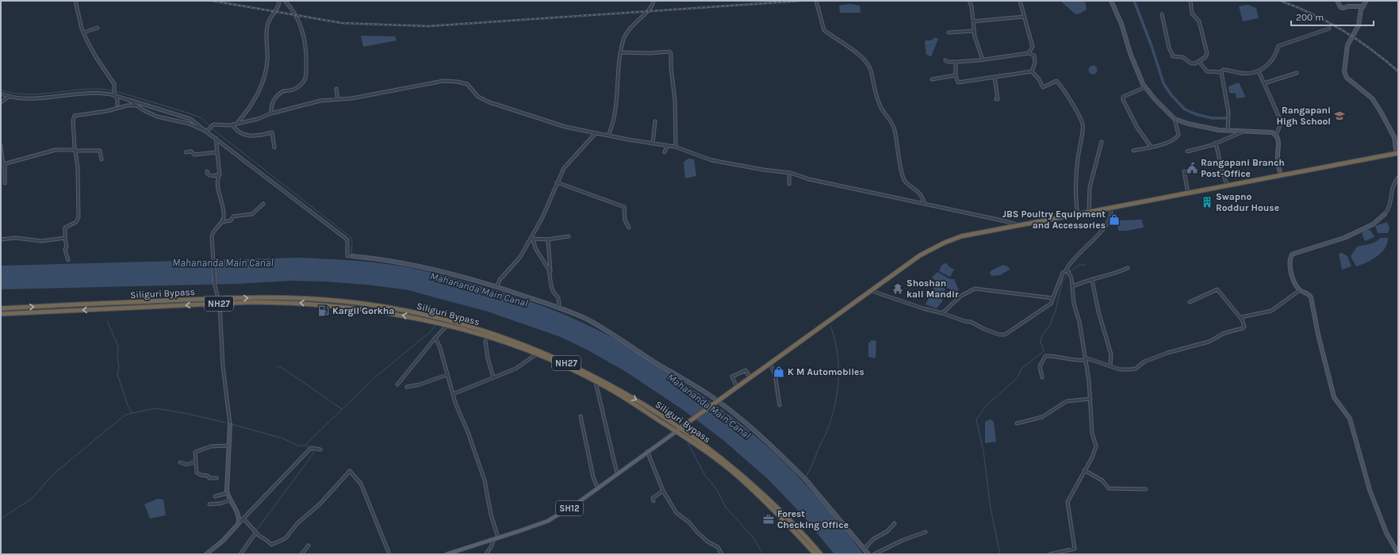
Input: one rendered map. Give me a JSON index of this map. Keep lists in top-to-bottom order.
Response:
{
  "streets": {
    "highway": ["Siliguri Bypass", "NH27"],
    "main road": ["SH12"]
  },
  "crossings": [
    ["Siliguri Bypass", "NH27"],
    ["NH27", "SH12"]
  ],
  "water": ["Mahananda Main Canal"],
  "places": {
    "school or university": ["Rangapani High School"],
    "public building": ["Rangapani Branch Post-Office"],
    "building": ["Swapno Roddur House"],
    "shop": ["JBS Poultry Equipment and Accessories", "K M Automobiles"],
    "temple": ["Shoshan kali Mandir"],
    "fuel station": ["Kargil Gorkha"],
    "office": ["Forest Checking Office"]
  },
  "scale_bar": "200 m"
}
